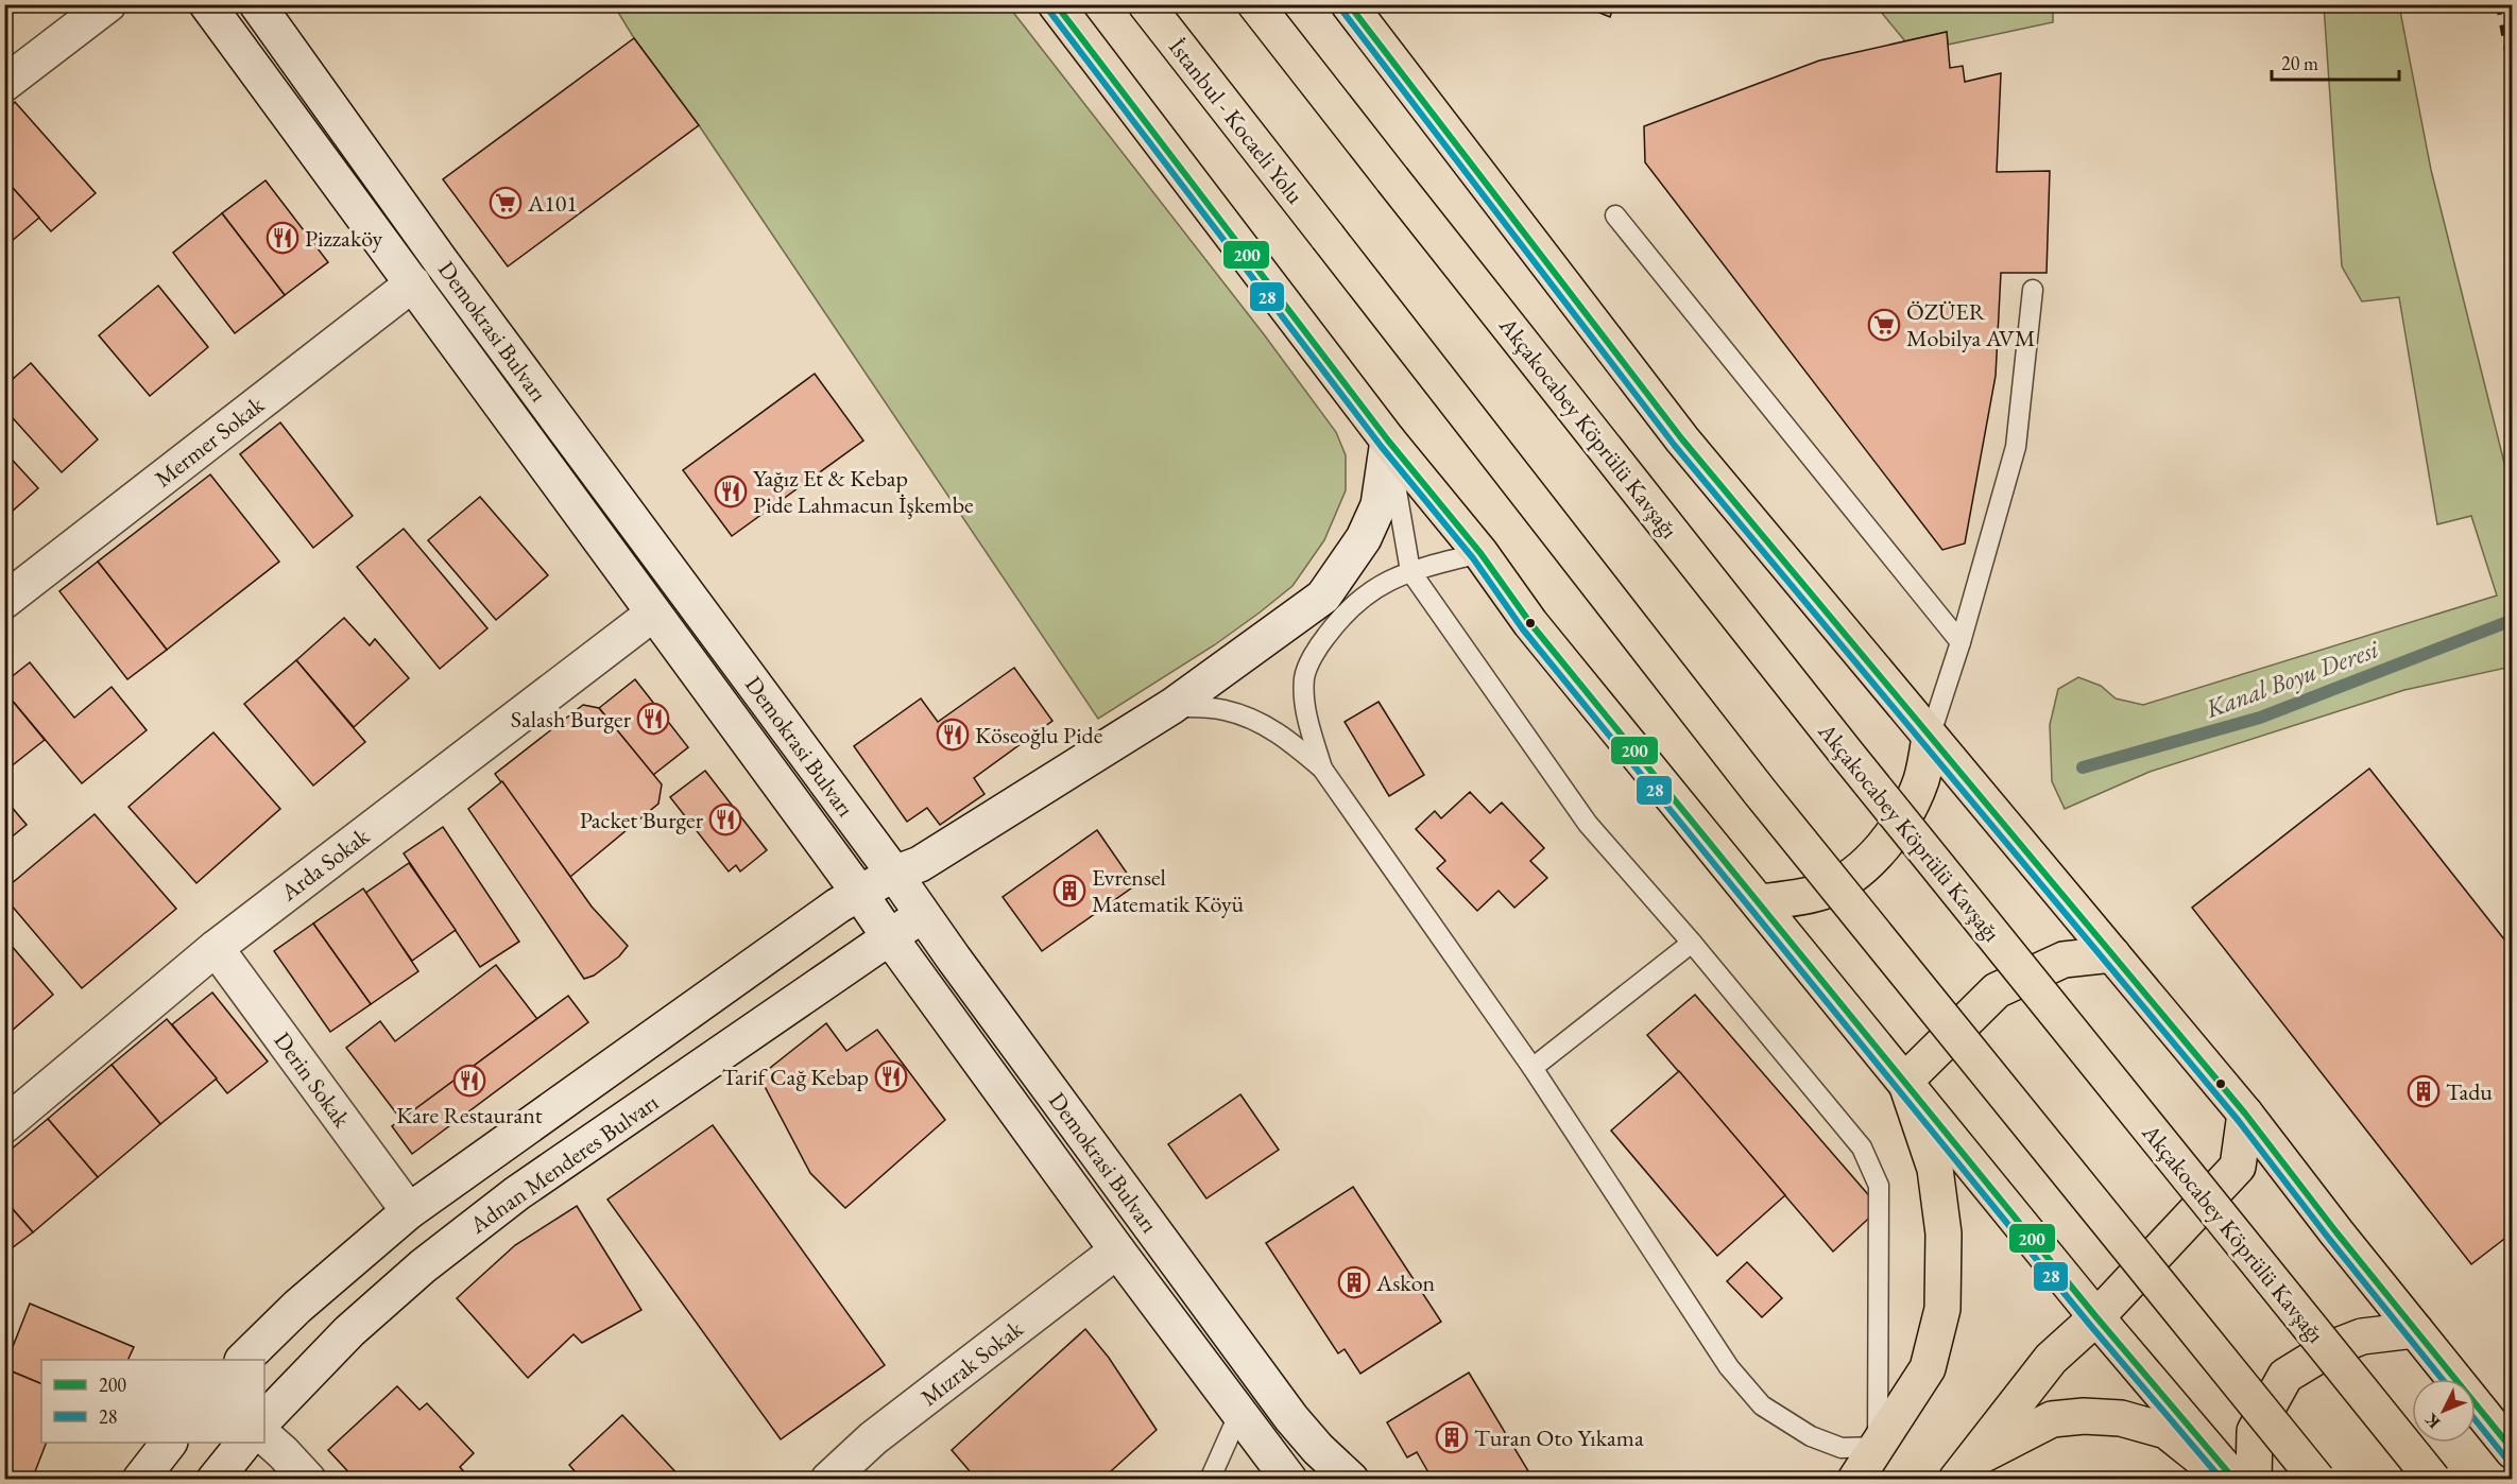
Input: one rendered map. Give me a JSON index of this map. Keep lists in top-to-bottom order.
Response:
{
  "streets": {
    "highway": ["İstanbul - Kocaeli Yolu", "Akçakocabey Köprülü Kavşağı"],
    "main road": [
      "Demokrasi Bulvarı",
      "Mermer Sokak",
      "Arda Sokak",
      "Derin Sokak",
      "Adnan Menderes Bulvarı",
      "Mızrak Sokak"
    ]
  },
  "crossings": [
    ["Demokrasi Bulvarı", "Mermer Sokak"],
    ["Demokrasi Bulvarı", "Arda Sokak"],
    ["Demokrasi Bulvarı", "Adnan Menderes Bulvarı"],
    ["Demokrasi Bulvarı", "Mızrak Sokak"],
    ["Arda Sokak", "Derin Sokak"]
  ],
  "water": ["Kanal Boyu Deresi"],
  "places": {
    "supermarket": ["A101", "ÖZÜER Mobilya AVM"],
    "restaurant": [
      "Pizzaköy",
      "Yağız Et & Kebap Pide Lahmacun İşkembe",
      "Salash Burger",
      "Köseoğlu Pide",
      "Packet Burger",
      "Tarif Cağ Kebap",
      "Kare Restaurant"
    ],
    "building": [
      "Evrensel Matematik Köyü",
      "Tadu",
      "Askon",
      "Turan Oto Yıkama"
    ]
  },
  "lines": ["transit line 200", "transit line 28"],
  "legend": ["200", "28"],
  "scale_bar": "20 m",
  "north": "bottom left"
}
